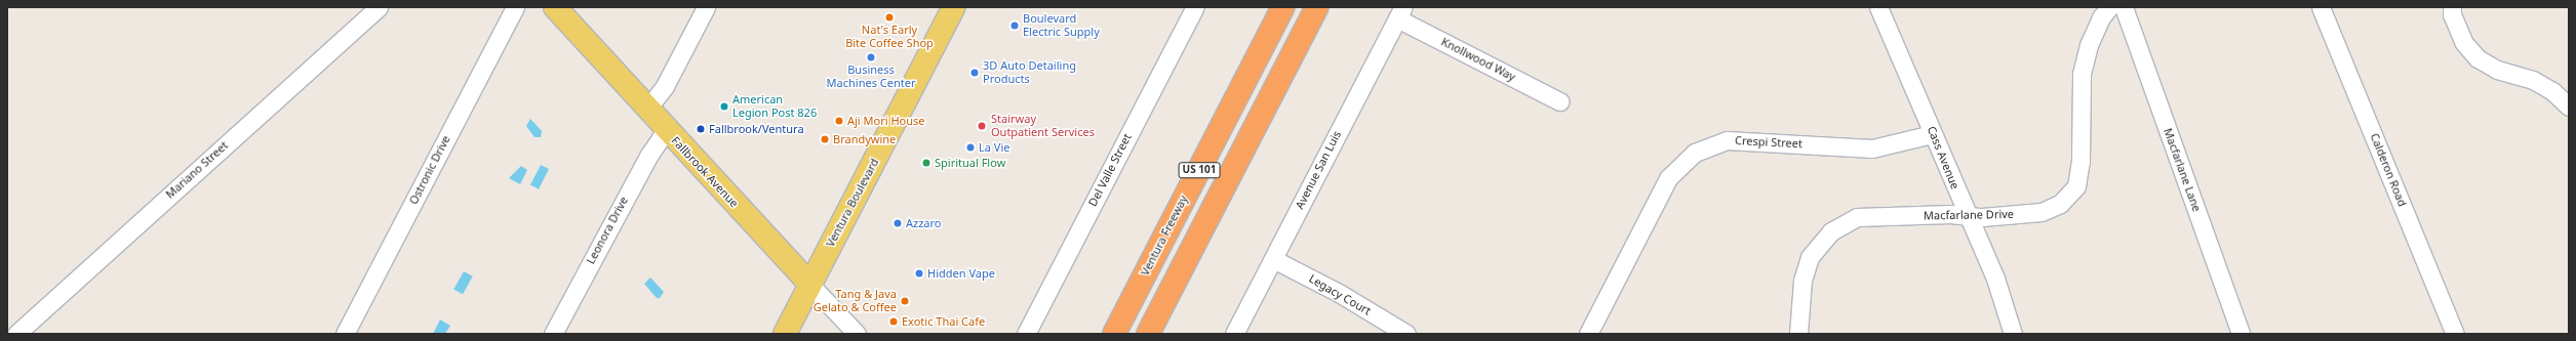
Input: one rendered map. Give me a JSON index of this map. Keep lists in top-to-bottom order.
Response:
{
  "streets": {
    "highway": ["US 101", "Ventura Freeway"],
    "main road": ["Fallbrook Avenue", "Ventura Boulevard"],
    "street": [
      "Knollwood Way",
      "Crespi Street",
      "Cass Avenue",
      "Mariano Street",
      "Ostronic Drive",
      "Del Valle Street",
      "Avenue San Luis",
      "Macfarlane Lane",
      "Calderon Road",
      "Macfarlane Drive",
      "Leonora Drive",
      "Legacy Court"
    ]
  },
  "crossings": [
    ["Knollwood Way", "Avenue San Luis"],
    ["Crespi Street", "Cass Avenue"],
    ["Cass Avenue", "Macfarlane Drive"],
    ["Avenue San Luis", "Legacy Court"],
    ["Fallbrook Avenue", "Ventura Boulevard"],
    ["Fallbrook Avenue", "Leonora Drive"]
  ],
  "places": [
    "Nat's Early Bite Coffee Shop",
    "Boulevard Electric Supply",
    "Business Machines Center",
    "3D Auto Detailing Products",
    "American Legion Post 826",
    "Aji Mori House",
    "Stairway Outpatient Services",
    "Fallbrook/Ventura",
    "Brandywine",
    "La Vie",
    "Spiritual Flow",
    "Azzaro",
    "Hidden Vape",
    "Tang & Java Gelato & Coffee",
    "Exotic Thai Cafe"
  ]
}
